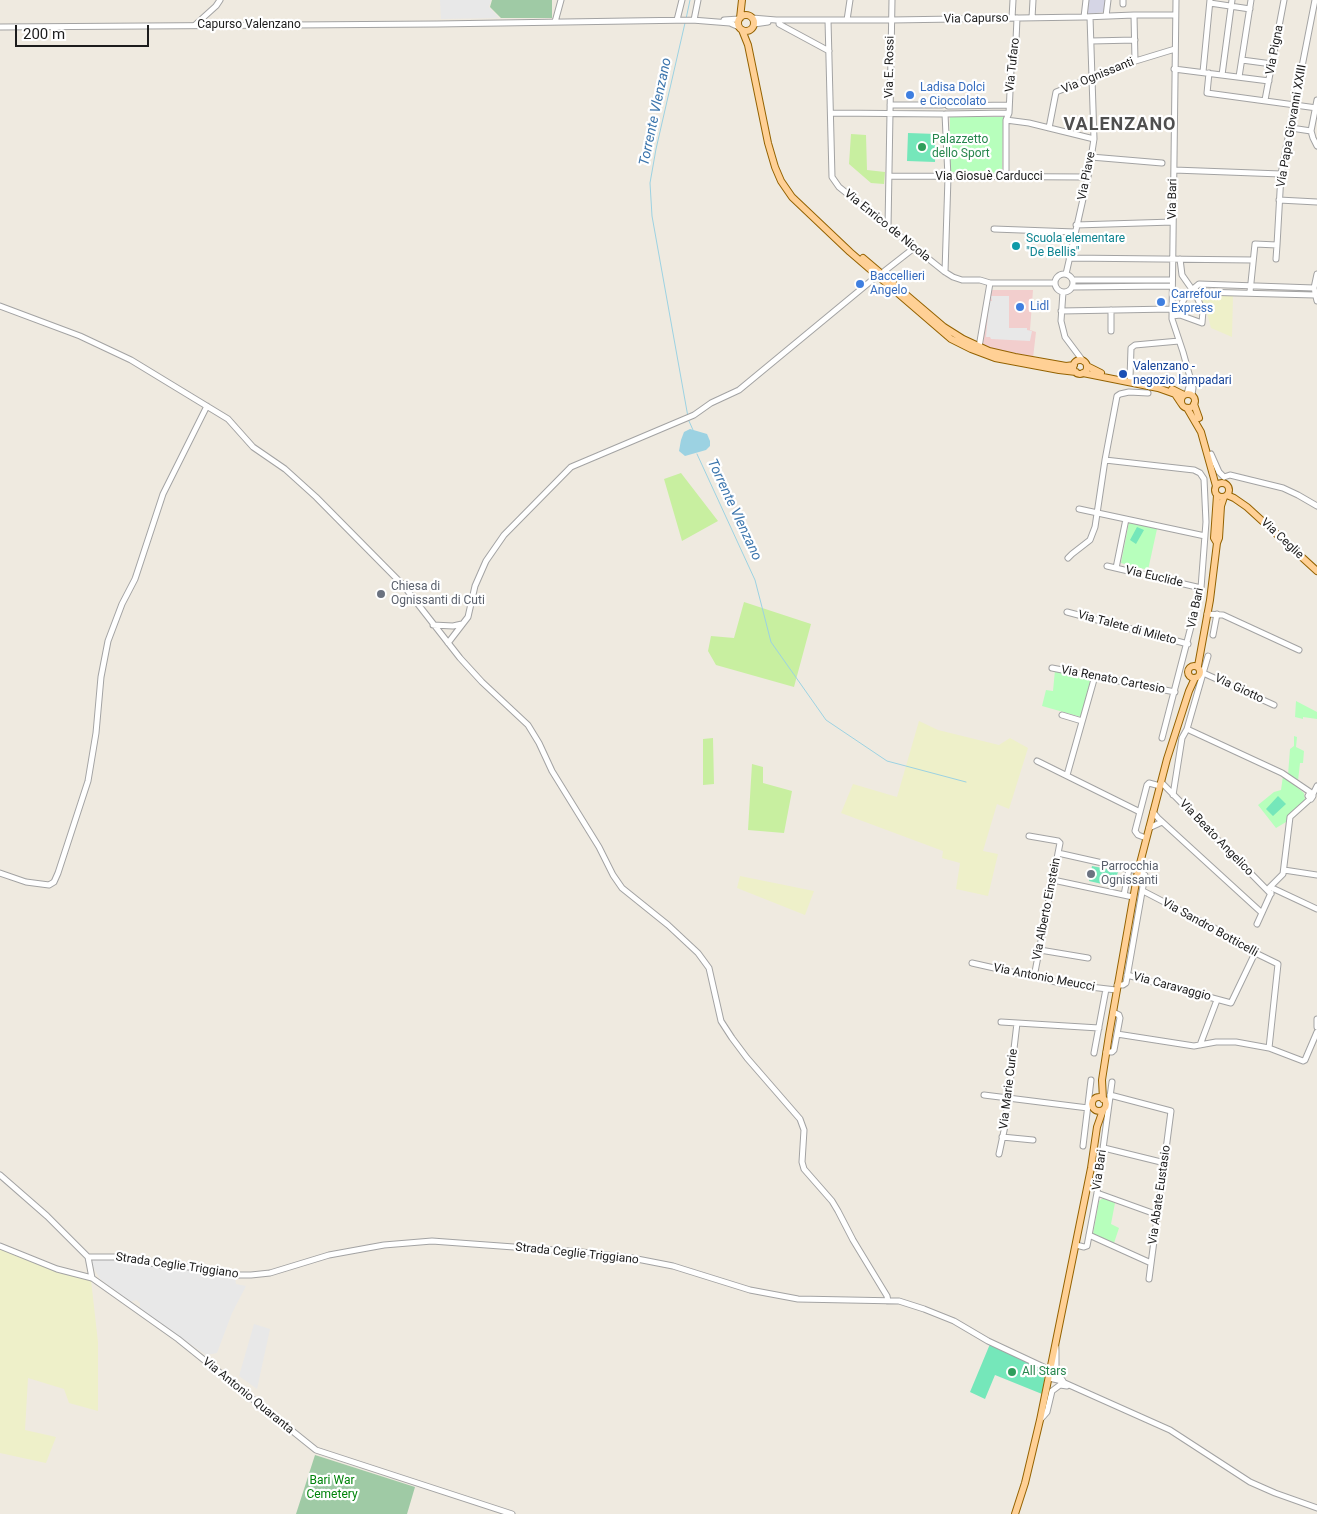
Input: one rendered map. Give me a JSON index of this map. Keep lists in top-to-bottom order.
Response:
{
  "streets": {
    "main road": ["Via Bari", "Via Ceglie"],
    "street": [
      "Via Capurso",
      "Capurso Valenzano",
      "Via Pigna",
      "Via Tufaro",
      "Via E. Rossi",
      "Via Ognissanti",
      "Via Papa Giovanni XXIII",
      "Via Piave",
      "Via Giosuè Carducci",
      "Via Enrico de Nicola",
      "Via Euclide",
      "Via Talete di Mileto",
      "Via Renato Cartesio",
      "Via Giotto",
      "Via Beato Angelico",
      "Via Alberto Einstein",
      "Via Sandro Botticelli",
      "Via Antonio Meucci",
      "Via Caravaggio",
      "Via Marie Curie",
      "Via Abate Eustasio",
      "Strada Ceglie Triggiano",
      "Via Antonio Quaranta"
    ]
  },
  "crossings": [
    ["Via Capurso", "Via Tufaro"],
    ["Via Capurso", "Via E. Rossi"],
    ["Via Capurso", "Via Piave"],
    ["Via Capurso", "Via Bari"],
    ["Via E. Rossi", "Via Giosuè Carducci"],
    ["Via E. Rossi", "Via Enrico de Nicola"],
    ["Via Ognissanti", "Via Piave"],
    ["Via Ognissanti", "Via Bari"],
    ["Via Piave", "Via Giosuè Carducci"],
    ["Via Piave", "Via Enrico de Nicola"],
    ["Via Bari", "Via Ceglie"],
    ["Via Bari", "Via Euclide"],
    ["Via Bari", "Via Talete di Mileto"],
    ["Via Bari", "Via Renato Cartesio"],
    ["Via Bari", "Via Giotto"],
    ["Via Bari", "Via Beato Angelico"],
    ["Via Bari", "Via Sandro Botticelli"],
    ["Via Bari", "Via Antonio Meucci"],
    ["Via Bari", "Via Caravaggio"],
    ["Via Bari", "Via Abate Eustasio"],
    ["Via Bari", "Strada Ceglie Triggiano"],
    ["Via Alberto Einstein", "Via Antonio Meucci"],
    ["Via Sandro Botticelli", "Via Caravaggio"]
  ],
  "districts": ["VALENZANO"],
  "water": ["Torrente Vlenzano"],
  "parks": ["Bari War Cemetery"],
  "places": [
    "Ladisa Dolci e Cioccolato",
    "Palazzetto dello Sport",
    "Scuola elementare \"De Bellis\"",
    "Baccellieri Angelo",
    "Carrefour Express",
    "Lidl",
    "Valenzano - negozio lampadari",
    "Chiesa di Ognissanti di Cuti",
    "Parrocchia Ognissanti",
    "All Stars"
  ],
  "scale_bar": "200 m"
}
